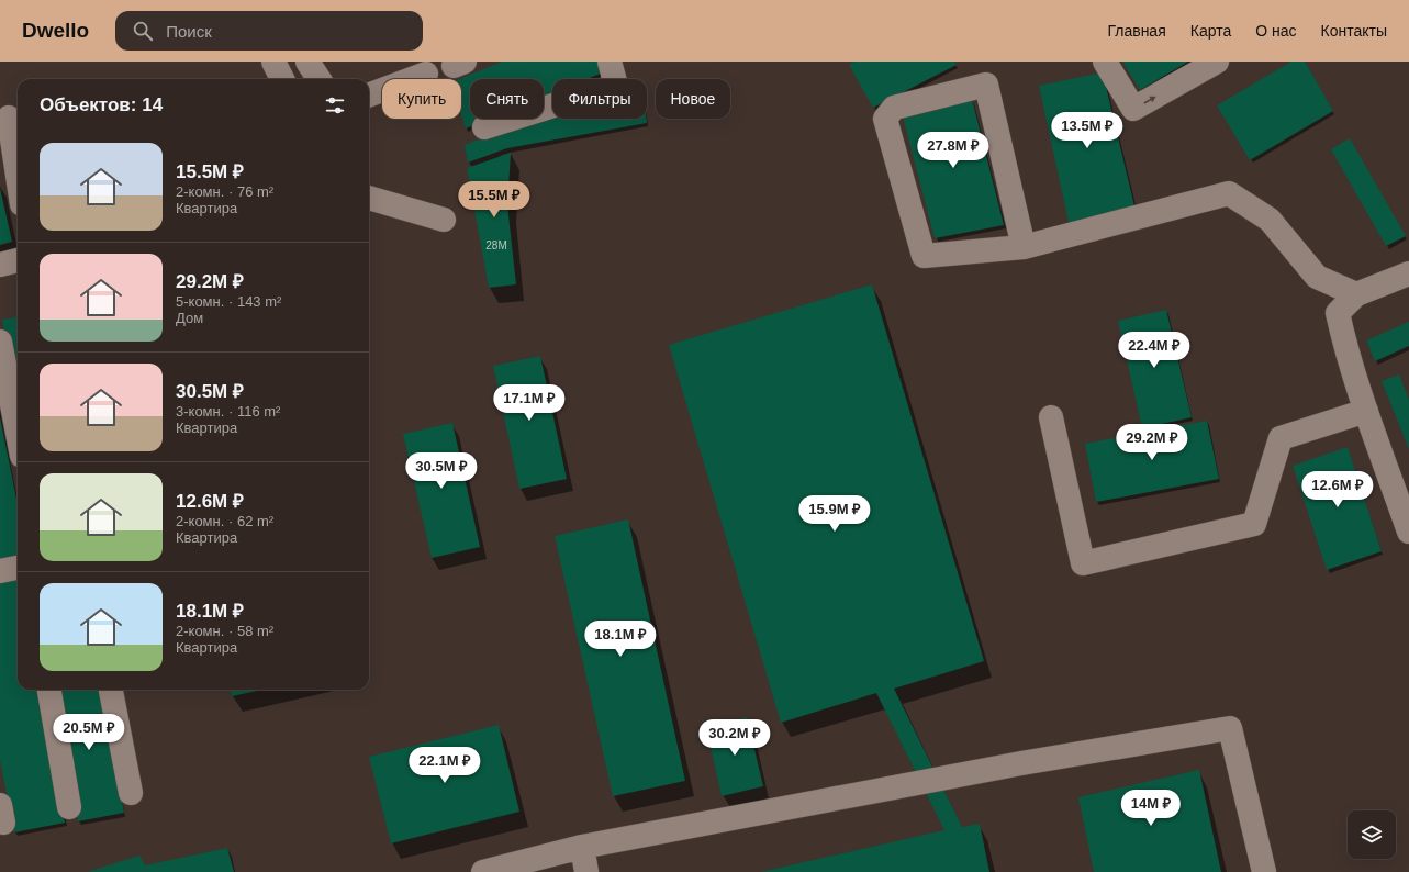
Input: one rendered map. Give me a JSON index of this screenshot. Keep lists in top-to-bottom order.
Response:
{
  "house_numbers": ["28М"],
  "page": {
    "header": "Dwello",
    "search": "Поиск",
    "nav": [
      "Главная",
      "Карта",
      "О нас",
      "Контакты"
    ],
    "chip": [
      "Купить",
      "Снять",
      "Фильтры",
      "Новое"
    ],
    "heading": "Объектов: 14",
    "price": [
      "13.5M ₽",
      "27.8M ₽",
      "15.5M ₽",
      "22.4M ₽",
      "17.1M ₽",
      "29.2M ₽",
      "30.5M ₽",
      "12.6M ₽",
      "15.9M ₽",
      "18.1M ₽",
      "20.5M ₽",
      "30.2M ₽",
      "22.1M ₽",
      "14M ₽"
    ],
    "list": [
      {
        "name": "15.5M ₽",
        "note": "2-комн. · 76 m² · Квартира"
      },
      {
        "name": "29.2M ₽",
        "note": "5-комн. · 143 m² · Дом"
      },
      {
        "name": "30.5M ₽",
        "note": "3-комн. · 116 m² · Квартира"
      },
      {
        "name": "12.6M ₽",
        "note": "2-комн. · 62 m² · Квартира"
      },
      {
        "name": "18.1M ₽",
        "note": "2-комн. · 58 m² · Квартира"
      }
    ]
  }
}
